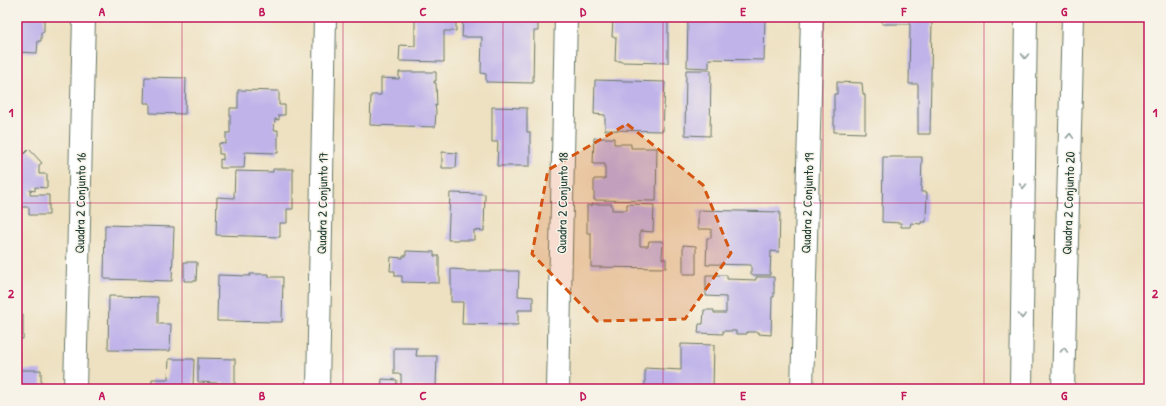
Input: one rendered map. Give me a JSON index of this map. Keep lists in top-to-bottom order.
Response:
{
  "streets": {
    "street": [
      "Quadra 2 Conjunto 16",
      "Quadra 2 Conjunto 17",
      "Quadra 2 Conjunto 18",
      "Quadra 2 Conjunto 19",
      "Quadra 2 Conjunto 20"
    ]
  },
  "grid": {
    "columns": [
      "A",
      "B",
      "C",
      "D",
      "E",
      "F",
      "G"
    ],
    "rows": ["1", "2"]
  }
}
